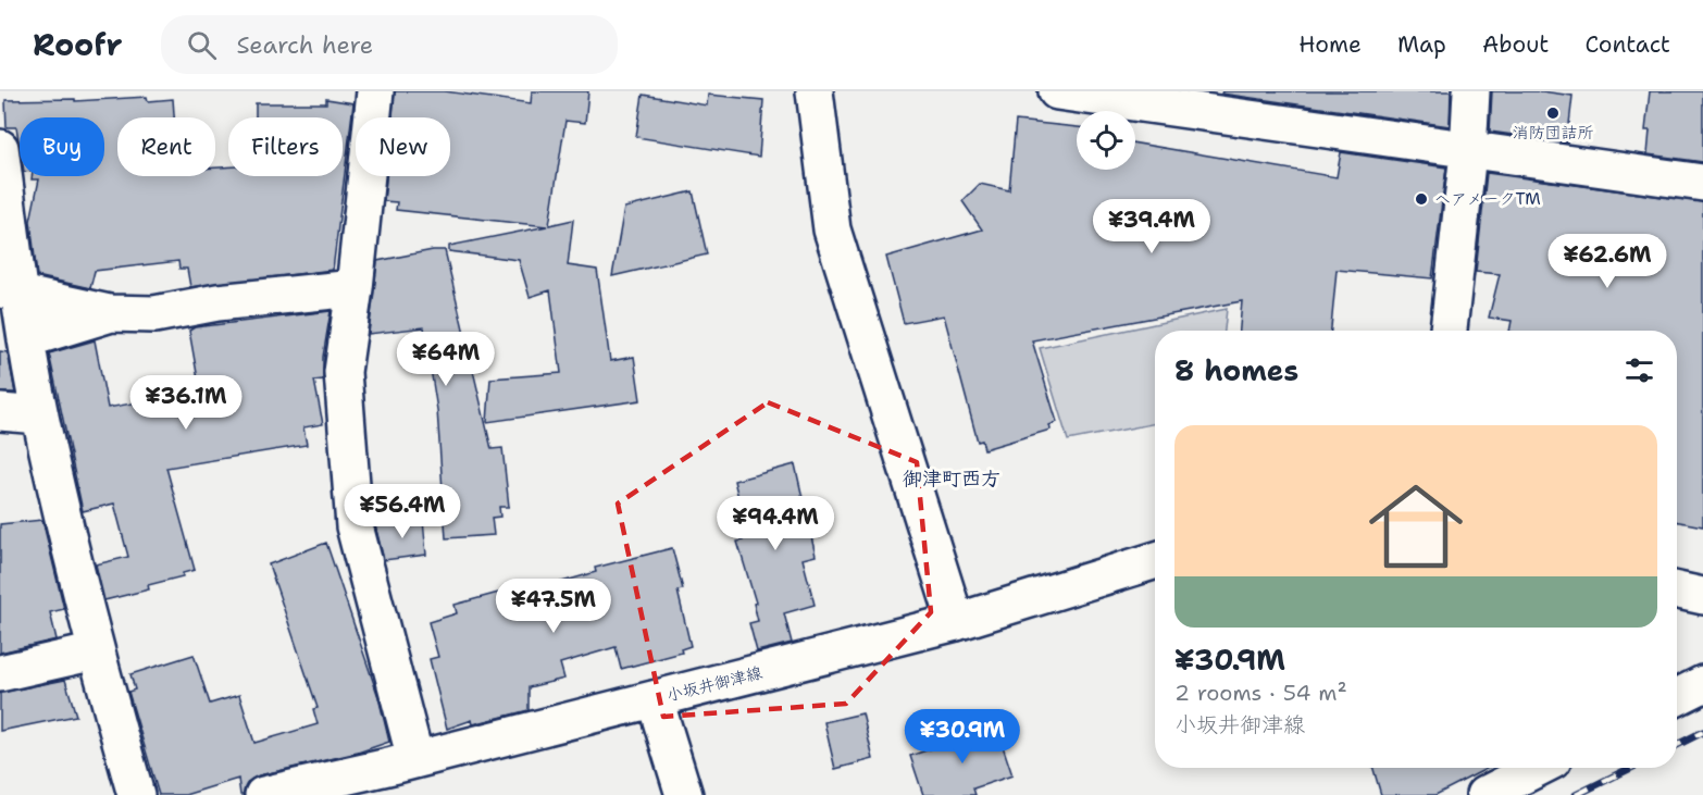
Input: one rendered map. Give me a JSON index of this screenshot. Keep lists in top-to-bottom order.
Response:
{
  "streets": {
    "street": ["小坂井御津線"]
  },
  "districts": ["御津町西方"],
  "places": ["消防団詰所", "ヘアメークTM"],
  "page": {
    "header": "Roofr",
    "search": "Search here",
    "nav": [
      "Home",
      "Map",
      "About",
      "Contact"
    ],
    "chip": [
      "Buy",
      "Rent",
      "Filters",
      "New"
    ],
    "price": [
      "¥39.4M",
      "¥62.6M",
      "¥64M",
      "¥36.1M",
      "¥56.4M",
      "¥94.4M",
      "¥47.5M",
      "¥30.9M"
    ],
    "heading": "8 homes",
    "list": [
      {
        "name": "¥30.9M",
        "note": "2 rooms · 54 m² · 小坂井御津線"
      }
    ]
  }
}
